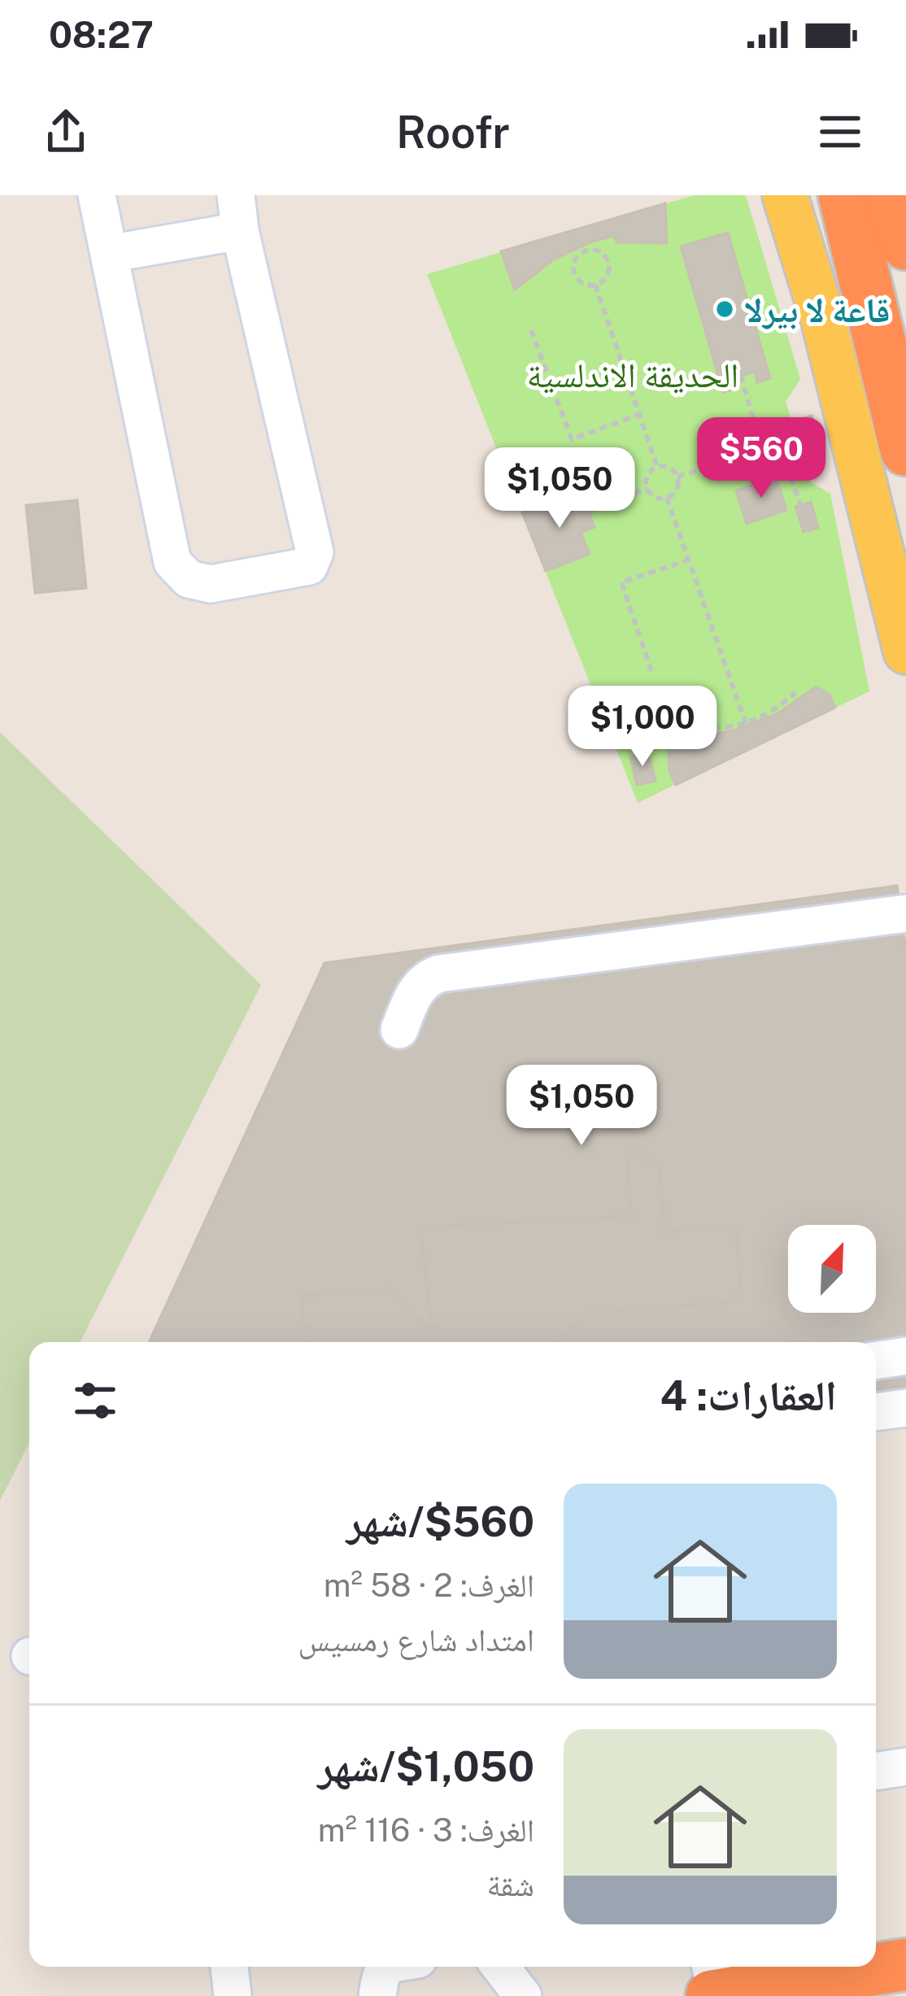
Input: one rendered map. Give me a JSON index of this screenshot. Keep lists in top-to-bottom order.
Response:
{
  "parks": ["الحديقة الاندلسية"],
  "places": ["قاعة لا بيرلا"],
  "north": "top right",
  "page": {
    "status": "08:27",
    "header": "Roofr",
    "price": [
      "$560",
      "$1,050",
      "$1,000",
      "$1,050"
    ],
    "heading": "العقارات: 4",
    "list": [
      {
        "name": "$560/شهر",
        "note": "الغرف: 2 · 58 m² · امتداد شارع رمسيس"
      },
      {
        "name": "$1,050/شهر",
        "note": "الغرف: 3 · 116 m² · شقة"
      }
    ]
  }
}
